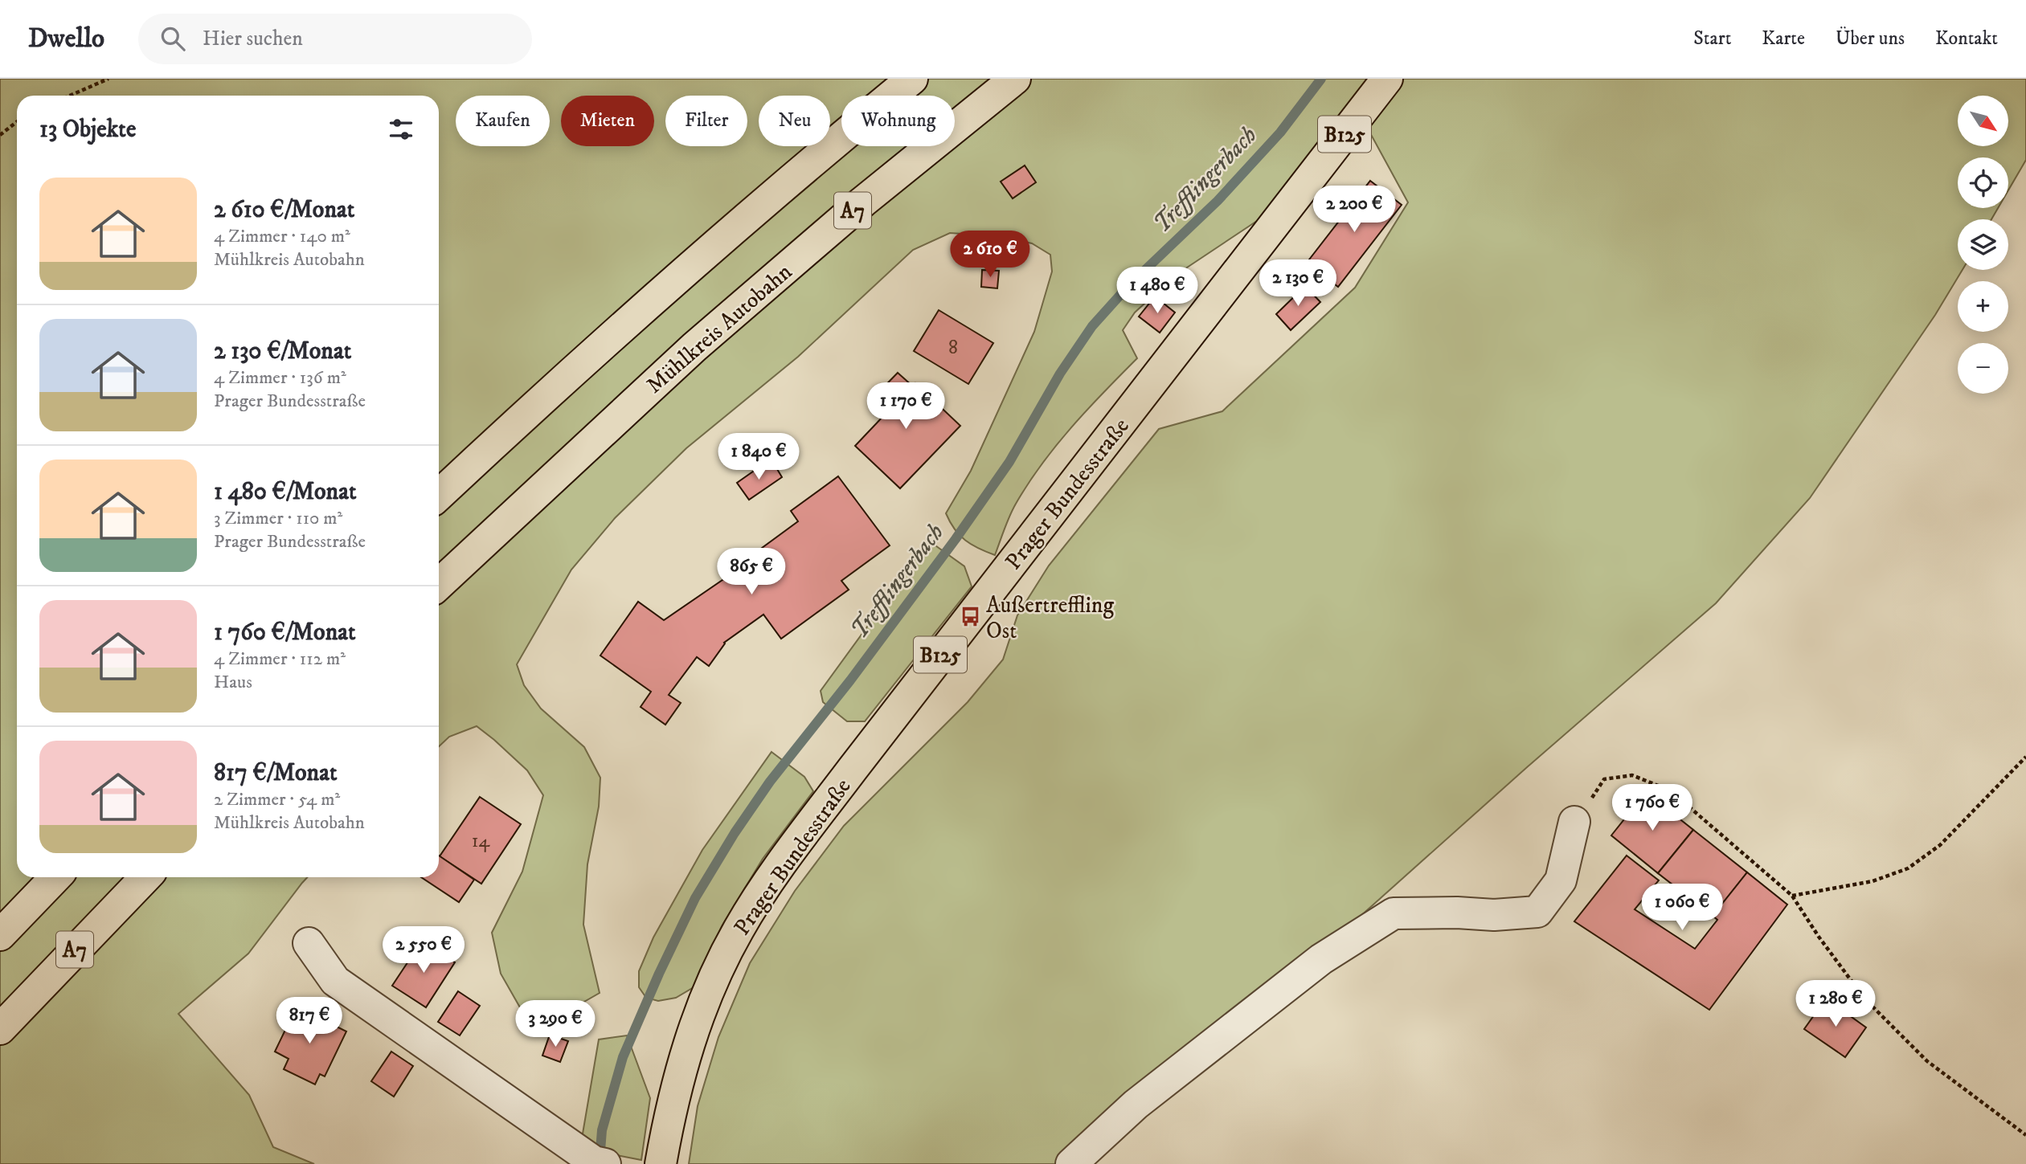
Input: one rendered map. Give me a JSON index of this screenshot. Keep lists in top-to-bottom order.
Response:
{
  "streets": {
    "main road": [
      "B125",
      "A7",
      "Mühlkreis Autobahn",
      "Prager Bundesstraße"
    ]
  },
  "water": ["Trefflingerbach"],
  "places": {
    "bus stop": ["Außertreffling Ost"]
  },
  "house_numbers": ["8", "14"],
  "north": "bottom right",
  "page": {
    "header": "Dwello",
    "search": "Hier suchen",
    "nav": [
      "Start",
      "Karte",
      "Über uns",
      "Kontakt"
    ],
    "map_buttons": ["+", "−"],
    "chip": [
      "Kaufen",
      "Mieten",
      "Filter",
      "Neu",
      "Wohnung"
    ],
    "heading": "13 Objekte",
    "list": [
      {
        "name": "2 610 €/Monat",
        "note": "4 Zimmer · 140 m² · Mühlkreis Autobahn"
      },
      {
        "name": "2 130 €/Monat",
        "note": "4 Zimmer · 136 m² · Prager Bundesstraße"
      },
      {
        "name": "1 480 €/Monat",
        "note": "3 Zimmer · 110 m² · Prager Bundesstraße"
      },
      {
        "name": "1 760 €/Monat",
        "note": "4 Zimmer · 112 m² · Haus"
      },
      {
        "name": "817 €/Monat",
        "note": "2 Zimmer · 54 m² · Mühlkreis Autobahn"
      }
    ],
    "price": [
      "2 200 €",
      "2 610 €",
      "2 130 €",
      "1 480 €",
      "1 170 €",
      "1 840 €",
      "865 €",
      "1 760 €",
      "1 060 €",
      "2 550 €",
      "1 280 €",
      "817 €",
      "3 290 €"
    ]
  }
}
